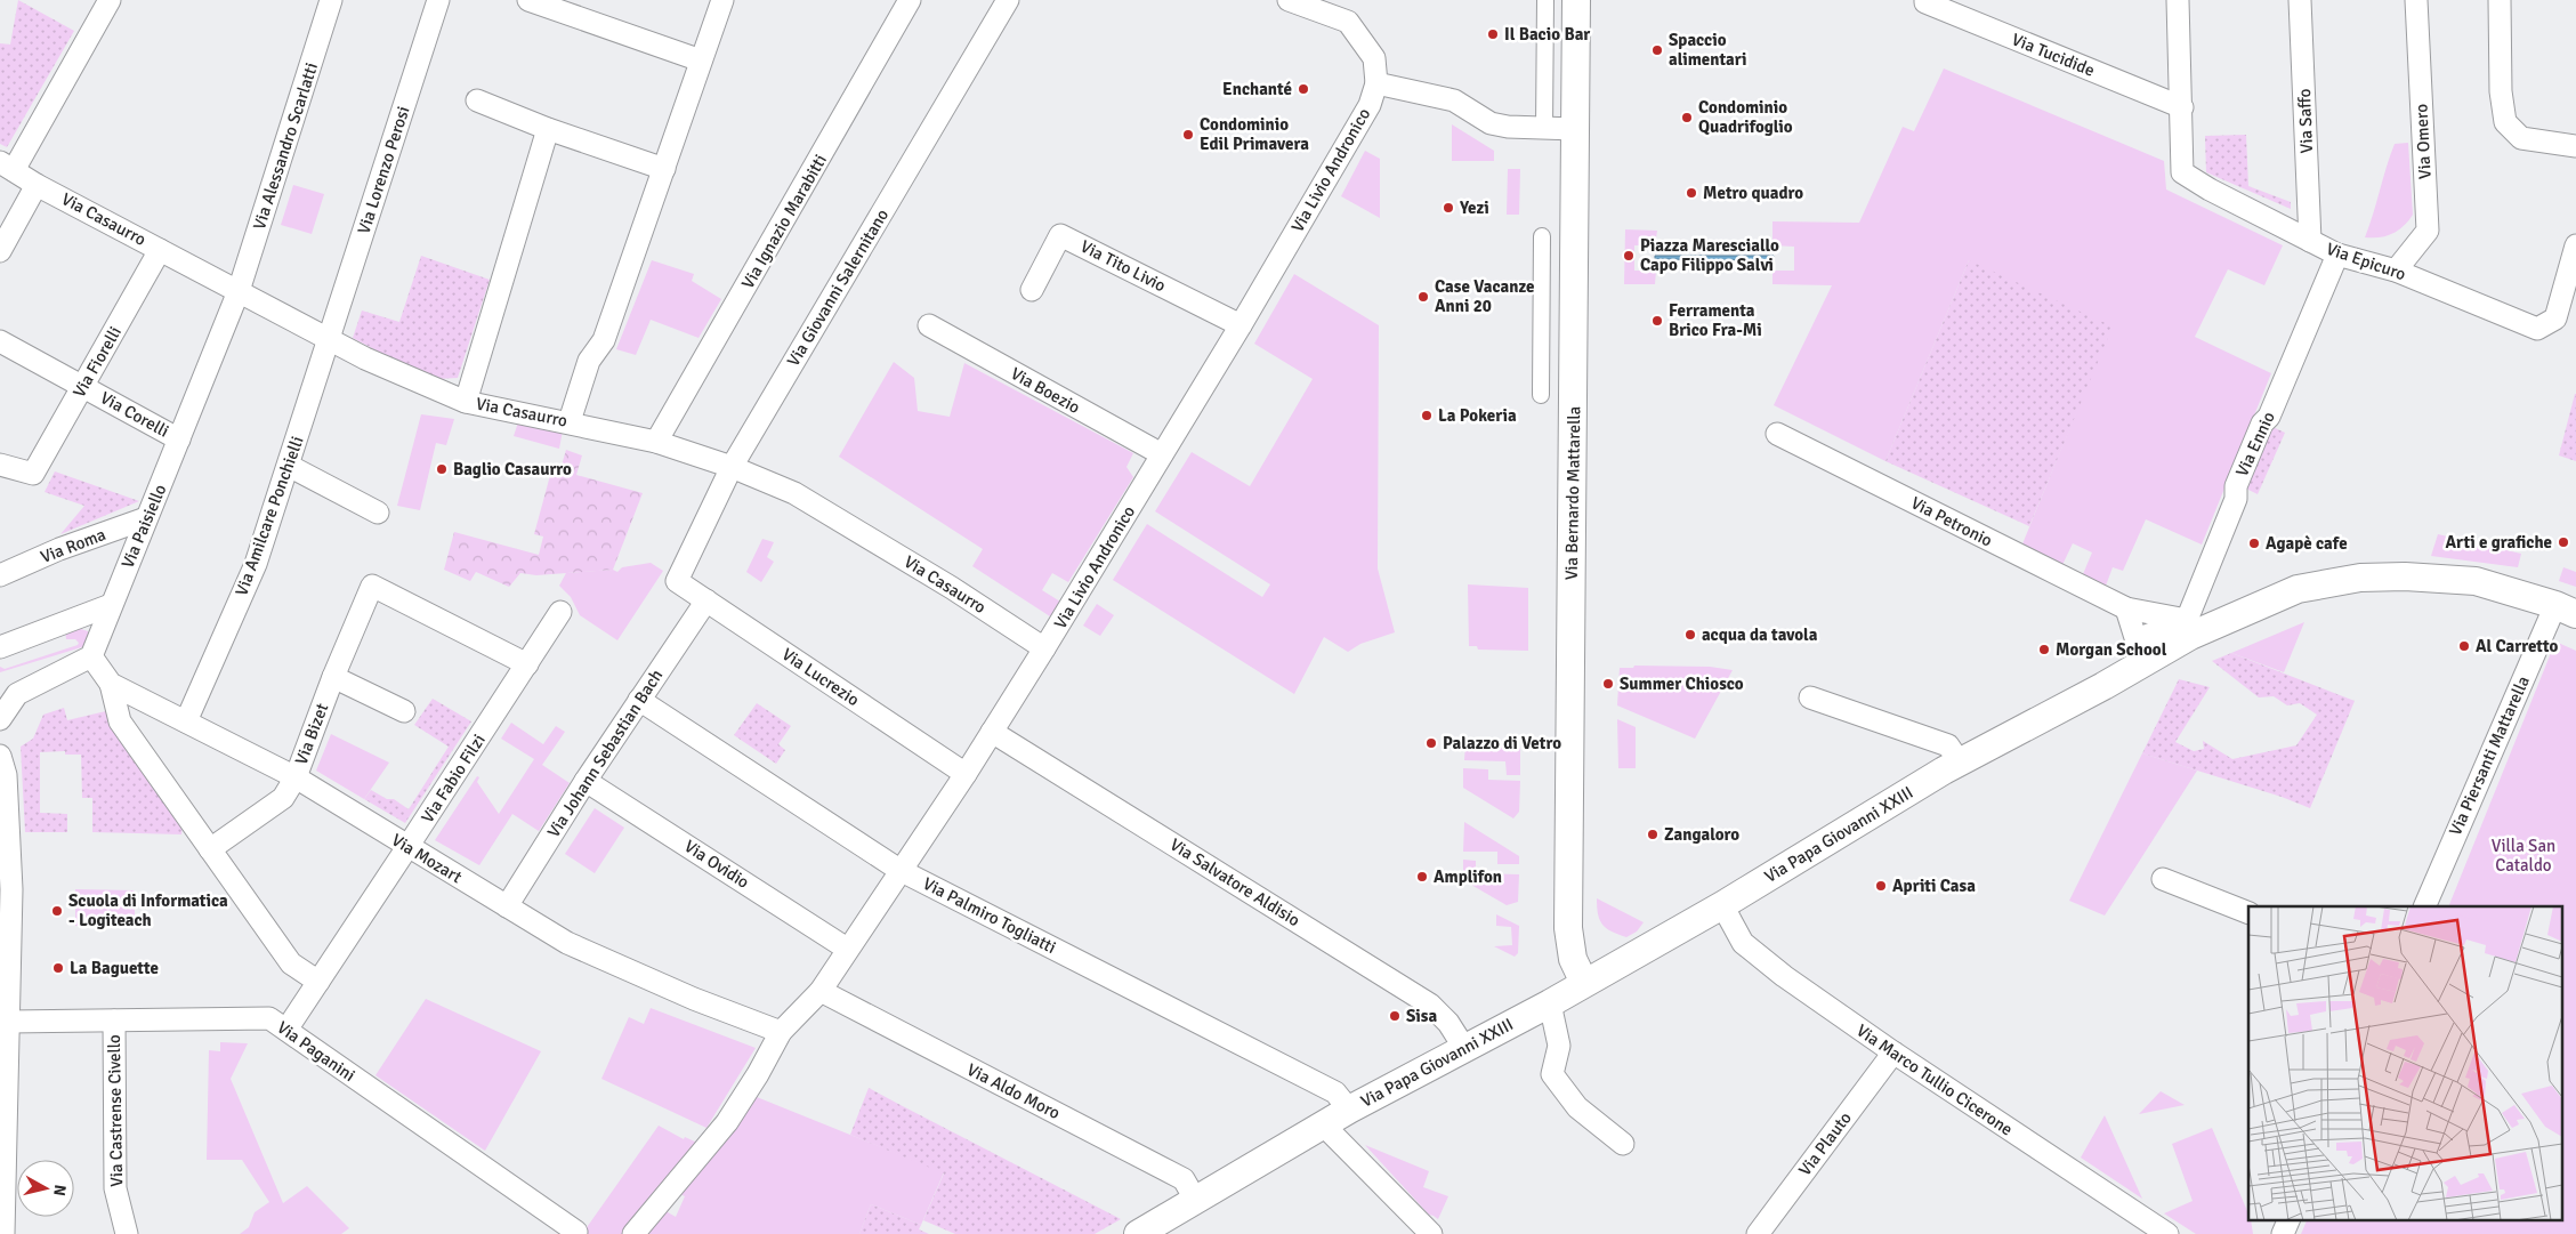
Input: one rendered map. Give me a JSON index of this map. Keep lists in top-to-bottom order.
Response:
{
  "streets": {
    "street": [
      "Via Tucidide",
      "Via Saffo",
      "Via Omero",
      "Via Alessandro Scarlatti",
      "Via Lorenzo Perosi",
      "Via Livio Andronico",
      "Via Casaurro",
      "Via Ignazio Marabitti",
      "Via Epicuro",
      "Via Tito Livio",
      "Via Giovanni Salernitano",
      "Via Fiorelli",
      "Via Boezio",
      "Via Corelli",
      "Via Ennio",
      "Via Bernardo Mattarella",
      "Via Amilcare Ponchielli",
      "Via Petronio",
      "Via Paisiello",
      "Via Roma",
      "Via Lucrezio",
      "Via Bizet",
      "Via Johann Sebastian Bach",
      "Via Piersanti Mattarella",
      "Via Fabio Filzi",
      "Via Papa Giovanni XXIII",
      "Via Mozart",
      "Via Ovidio",
      "Via Salvatore Aldisio",
      "Via Palmiro Togliatti",
      "Via Paganini",
      "Via Marco Tullio Cicerone",
      "Via Aldo Moro",
      "Via Castrense Civello",
      "Via Plauto"
    ]
  },
  "crossings": [
    ["Via Tucidide", "Via Epicuro"],
    ["Via Saffo", "Via Epicuro"],
    ["Via Omero", "Via Epicuro"],
    ["Via Alessandro Scarlatti", "Via Casaurro"],
    ["Via Alessandro Scarlatti", "Via Paisiello"],
    ["Via Lorenzo Perosi", "Via Casaurro"],
    ["Via Lorenzo Perosi", "Via Amilcare Ponchielli"],
    ["Via Livio Andronico", "Via Casaurro"],
    ["Via Livio Andronico", "Via Tito Livio"],
    ["Via Livio Andronico", "Via Boezio"],
    ["Via Livio Andronico", "Via Lucrezio"],
    ["Via Livio Andronico", "Via Mozart"],
    ["Via Livio Andronico", "Via Ovidio"],
    ["Via Livio Andronico", "Via Salvatore Aldisio"],
    ["Via Livio Andronico", "Via Palmiro Togliatti"],
    ["Via Livio Andronico", "Via Aldo Moro"],
    ["Via Casaurro", "Via Ignazio Marabitti"],
    ["Via Casaurro", "Via Giovanni Salernitano"],
    ["Via Casaurro", "Via Fiorelli"],
    ["Via Casaurro", "Via Amilcare Ponchielli"],
    ["Via Casaurro", "Via Paisiello"],
    ["Via Epicuro", "Via Ennio"],
    ["Via Giovanni Salernitano", "Via Lucrezio"],
    ["Via Fiorelli", "Via Corelli"],
    ["Via Corelli", "Via Paisiello"],
    ["Via Ennio", "Via Petronio"],
    ["Via Ennio", "Via Papa Giovanni XXIII"],
    ["Via Bernardo Mattarella", "Via Papa Giovanni XXIII"],
    ["Via Amilcare Ponchielli", "Via Mozart"],
    ["Via Petronio", "Via Papa Giovanni XXIII"],
    ["Via Paisiello", "Via Roma"],
    ["Via Paisiello", "Via Mozart"],
    ["Via Lucrezio", "Via Johann Sebastian Bach"],
    ["Via Bizet", "Via Fabio Filzi"],
    ["Via Bizet", "Via Mozart"],
    ["Via Johann Sebastian Bach", "Via Mozart"],
    ["Via Johann Sebastian Bach", "Via Ovidio"],
    ["Via Johann Sebastian Bach", "Via Palmiro Togliatti"],
    ["Via Piersanti Mattarella", "Via Papa Giovanni XXIII"],
    ["Via Fabio Filzi", "Via Mozart"],
    ["Via Fabio Filzi", "Via Paganini"],
    ["Via Papa Giovanni XXIII", "Via Salvatore Aldisio"],
    ["Via Papa Giovanni XXIII", "Via Palmiro Togliatti"],
    ["Via Papa Giovanni XXIII", "Via Marco Tullio Cicerone"],
    ["Via Papa Giovanni XXIII", "Via Aldo Moro"],
    ["Via Paganini", "Via Castrense Civello"],
    ["Via Marco Tullio Cicerone", "Via Plauto"]
  ],
  "parks": ["Villa San Cataldo"],
  "places": [
    "Il Bacio Bar",
    "Spaccio alimentari",
    "Enchanté",
    "Condominio Quadrifoglio",
    "Condominio Edil Primavera",
    "Metro quadro",
    "Yezi",
    "Piazza Maresciallo Capo Filippo Salvi",
    "Case Vacanze Anni 20",
    "Ferramenta Brico Fra-Mi",
    "La Pokeria",
    "Baglio Casaurro",
    "Arti e grafiche",
    "Agapè cafe",
    "acqua da tavola",
    "Al Carretto",
    "Morgan School",
    "Summer Chiosco",
    "Palazzo di Vetro",
    "Zangaloro",
    "Amplifon",
    "Apriti Casa",
    "Scuola di Informatica - Logiteach",
    "La Baguette",
    "Sisa"
  ],
  "north": "right"
}
